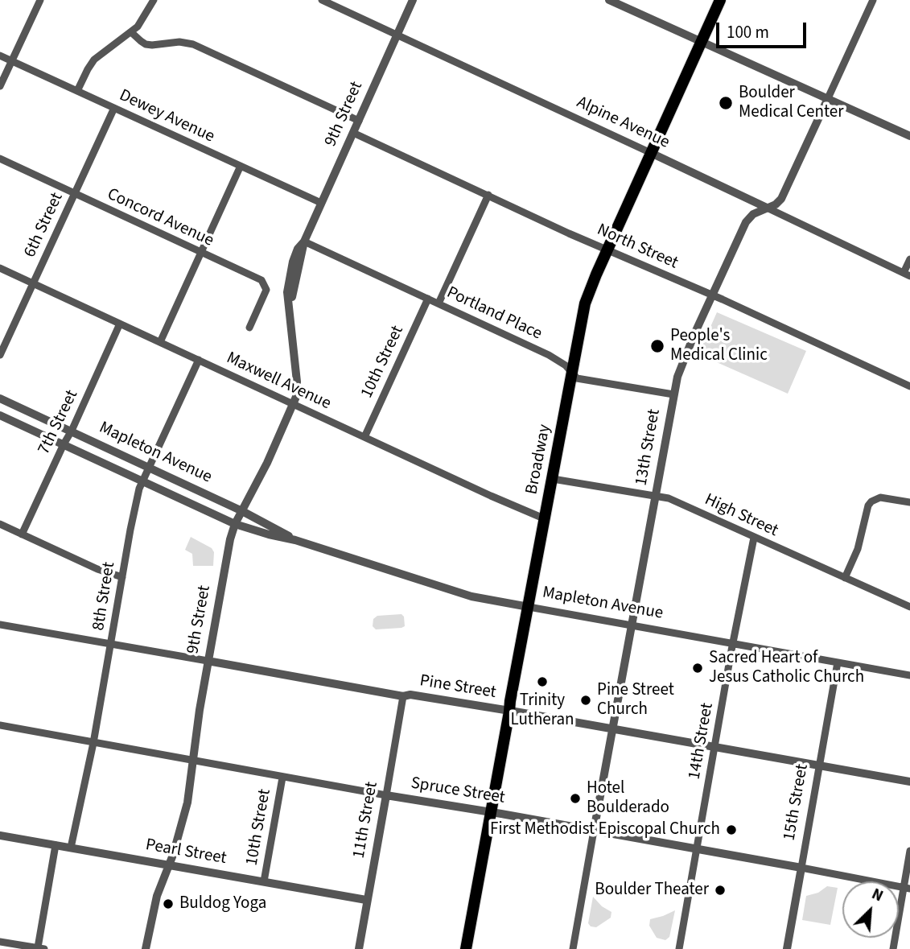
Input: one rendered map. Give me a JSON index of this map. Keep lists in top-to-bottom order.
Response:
{
  "streets": {
    "main road": ["Broadway"],
    "street": [
      "9th Street",
      "Dewey Avenue",
      "Alpine Avenue",
      "Concord Avenue",
      "6th Street",
      "North Street",
      "Portland Place",
      "10th Street",
      "Maxwell Avenue",
      "7th Street",
      "13th Street",
      "Mapleton Avenue",
      "High Street",
      "8th Street",
      "Pine Street",
      "14th Street",
      "Spruce Street",
      "15th Street",
      "11th Street",
      "Pearl Street"
    ]
  },
  "crossings": [
    ["9th Street", "Dewey Avenue"],
    ["9th Street", "Alpine Avenue"],
    ["9th Street", "North Street"],
    ["9th Street", "Portland Place"],
    ["9th Street", "Maxwell Avenue"],
    ["9th Street", "Mapleton Avenue"],
    ["9th Street", "Pine Street"],
    ["9th Street", "Spruce Street"],
    ["9th Street", "Pearl Street"],
    ["Dewey Avenue", "6th Street"],
    ["Alpine Avenue", "Broadway"],
    ["Concord Avenue", "6th Street"],
    ["6th Street", "Maxwell Avenue"],
    ["North Street", "13th Street"],
    ["North Street", "Broadway"],
    ["Portland Place", "10th Street"],
    ["Portland Place", "13th Street"],
    ["Portland Place", "Broadway"],
    ["10th Street", "Maxwell Avenue"],
    ["10th Street", "Spruce Street"],
    ["10th Street", "Pearl Street"],
    ["Maxwell Avenue", "7th Street"],
    ["Maxwell Avenue", "Broadway"],
    ["Maxwell Avenue", "8th Street"],
    ["7th Street", "Mapleton Avenue"],
    ["13th Street", "Mapleton Avenue"],
    ["13th Street", "High Street"],
    ["13th Street", "Pine Street"],
    ["13th Street", "Spruce Street"],
    ["Mapleton Avenue", "Broadway"],
    ["Mapleton Avenue", "8th Street"],
    ["Mapleton Avenue", "14th Street"],
    ["Mapleton Avenue", "15th Street"],
    ["Broadway", "High Street"],
    ["Broadway", "Pine Street"],
    ["Broadway", "Spruce Street"],
    ["High Street", "14th Street"],
    ["8th Street", "Pine Street"],
    ["8th Street", "Spruce Street"],
    ["8th Street", "Pearl Street"],
    ["Pine Street", "14th Street"],
    ["Pine Street", "15th Street"],
    ["Pine Street", "11th Street"],
    ["14th Street", "Spruce Street"],
    ["Spruce Street", "15th Street"],
    ["Spruce Street", "11th Street"],
    ["11th Street", "Pearl Street"]
  ],
  "places": [
    "Boulder Medical Center",
    "People's Medical Clinic",
    "Sacred Heart of Jesus Catholic Church",
    "Trinity Lutheran",
    "Pine Street Church",
    "Hotel Boulderado",
    "First Methodist Episcopal Church",
    "Boulder Theater",
    "Buldog Yoga"
  ],
  "scale_bar": "100 m",
  "north": "top right"
}
